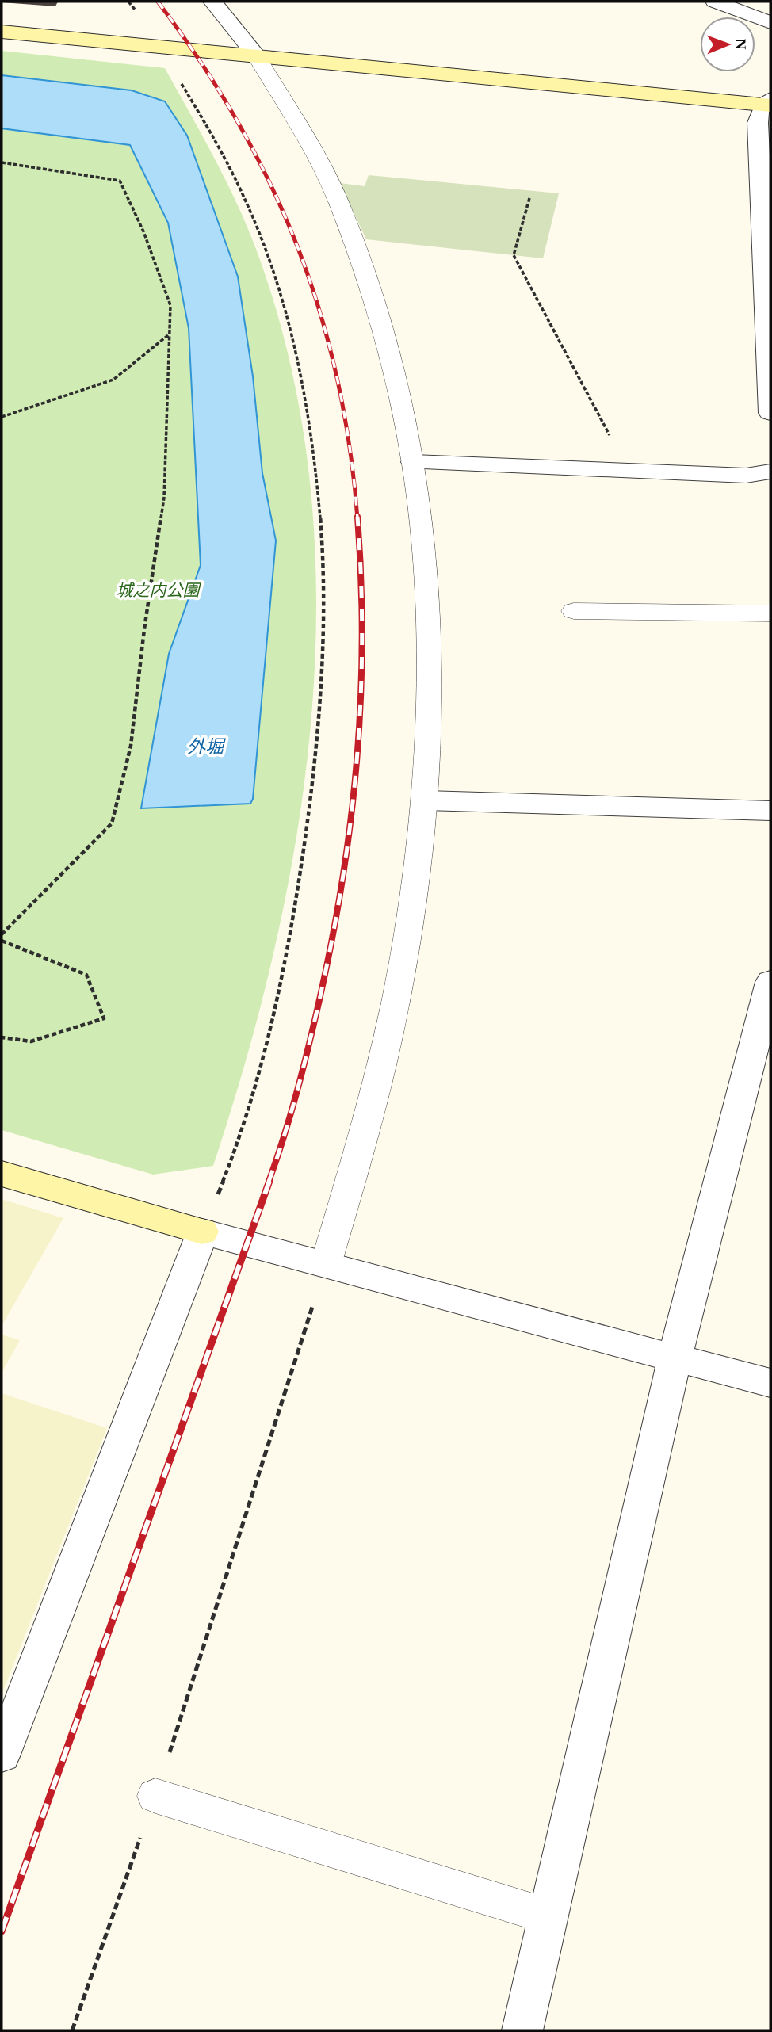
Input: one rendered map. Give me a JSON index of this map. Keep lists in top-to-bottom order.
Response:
{
  "water": ["外堀"],
  "parks": ["城之内公園"],
  "north": "right"
}
